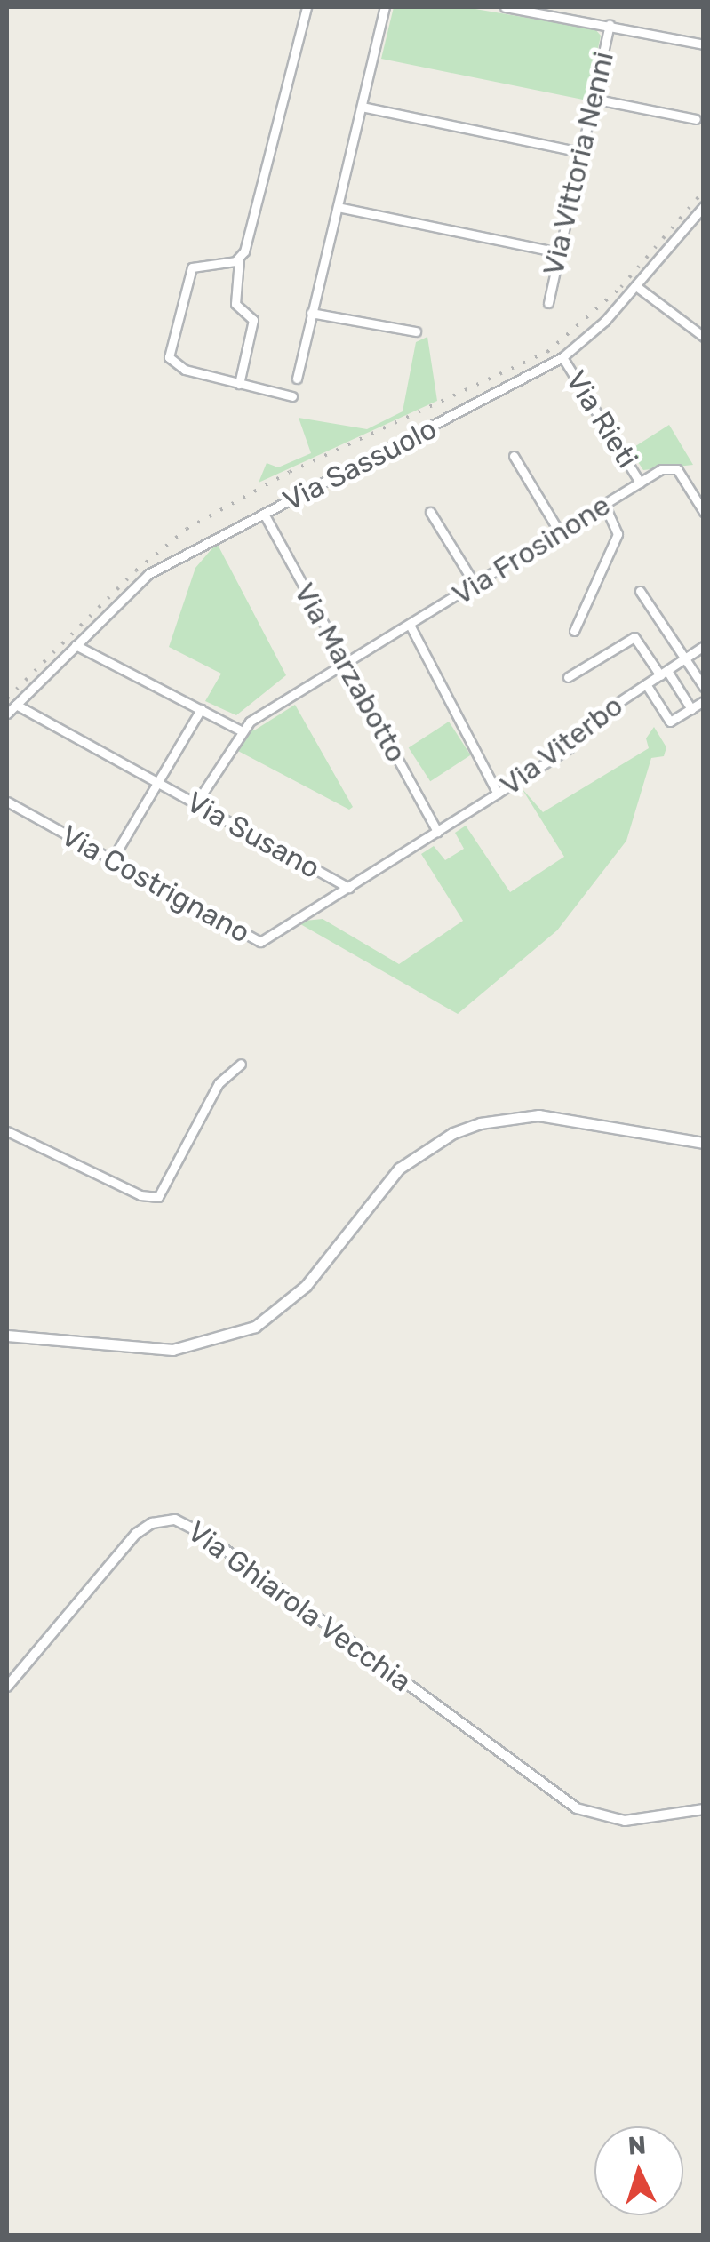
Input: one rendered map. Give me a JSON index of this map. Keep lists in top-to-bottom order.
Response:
{
  "streets": {
    "street": [
      "Via Vittoria Nenni",
      "Via Rieti",
      "Via Sassuolo",
      "Via Frosinone",
      "Via Marzabotto",
      "Via Viterbo",
      "Via Susano",
      "Via Costrignano",
      "Via Ghiarola Vecchia"
    ]
  },
  "crossings": [
    ["Via Rieti", "Via Sassuolo"],
    ["Via Rieti", "Via Frosinone"],
    ["Via Sassuolo", "Via Marzabotto"],
    ["Via Sassuolo", "Via Susano"],
    ["Via Frosinone", "Via Marzabotto"],
    ["Via Marzabotto", "Via Viterbo"],
    ["Via Viterbo", "Via Susano"],
    ["Via Viterbo", "Via Costrignano"],
    ["Via Susano", "Via Costrignano"]
  ],
  "north": "top"
}
